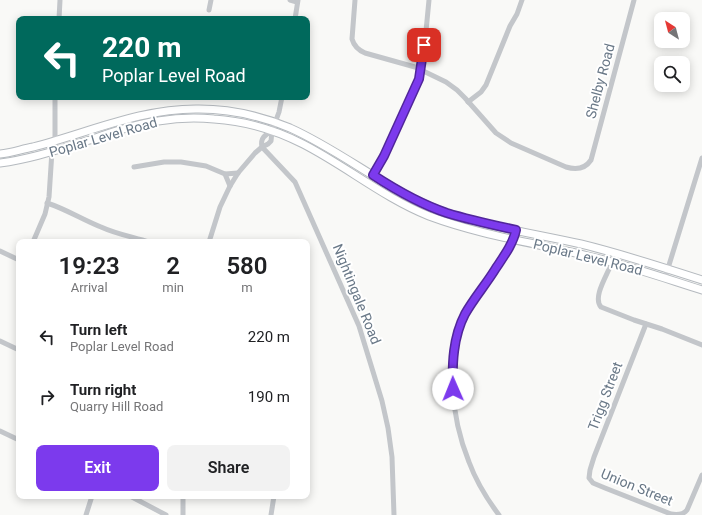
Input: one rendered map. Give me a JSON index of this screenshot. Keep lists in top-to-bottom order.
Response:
{
  "streets": {
    "main road": ["Poplar Level Road"],
    "street": [
      "Shelby Road",
      "Nightingale Road",
      "Trigg Street",
      "Union Street"
    ]
  },
  "crossings": [
    ["Trigg Street", "Union Street"]
  ],
  "north": "top left",
  "page": {
    "turn": ["220 m", "Poplar Level Road"],
    "eta": [
      "19:23",
      "Arrival",
      "2",
      "min",
      "580",
      "m"
    ],
    "list": [
      {
        "name": "Turn left",
        "note": "Poplar Level Road",
        "value": "220 m"
      },
      {
        "name": "Turn right",
        "note": "Quarry Hill Road",
        "value": "190 m"
      }
    ],
    "buttons": ["Exit", "Share"]
  }
}
